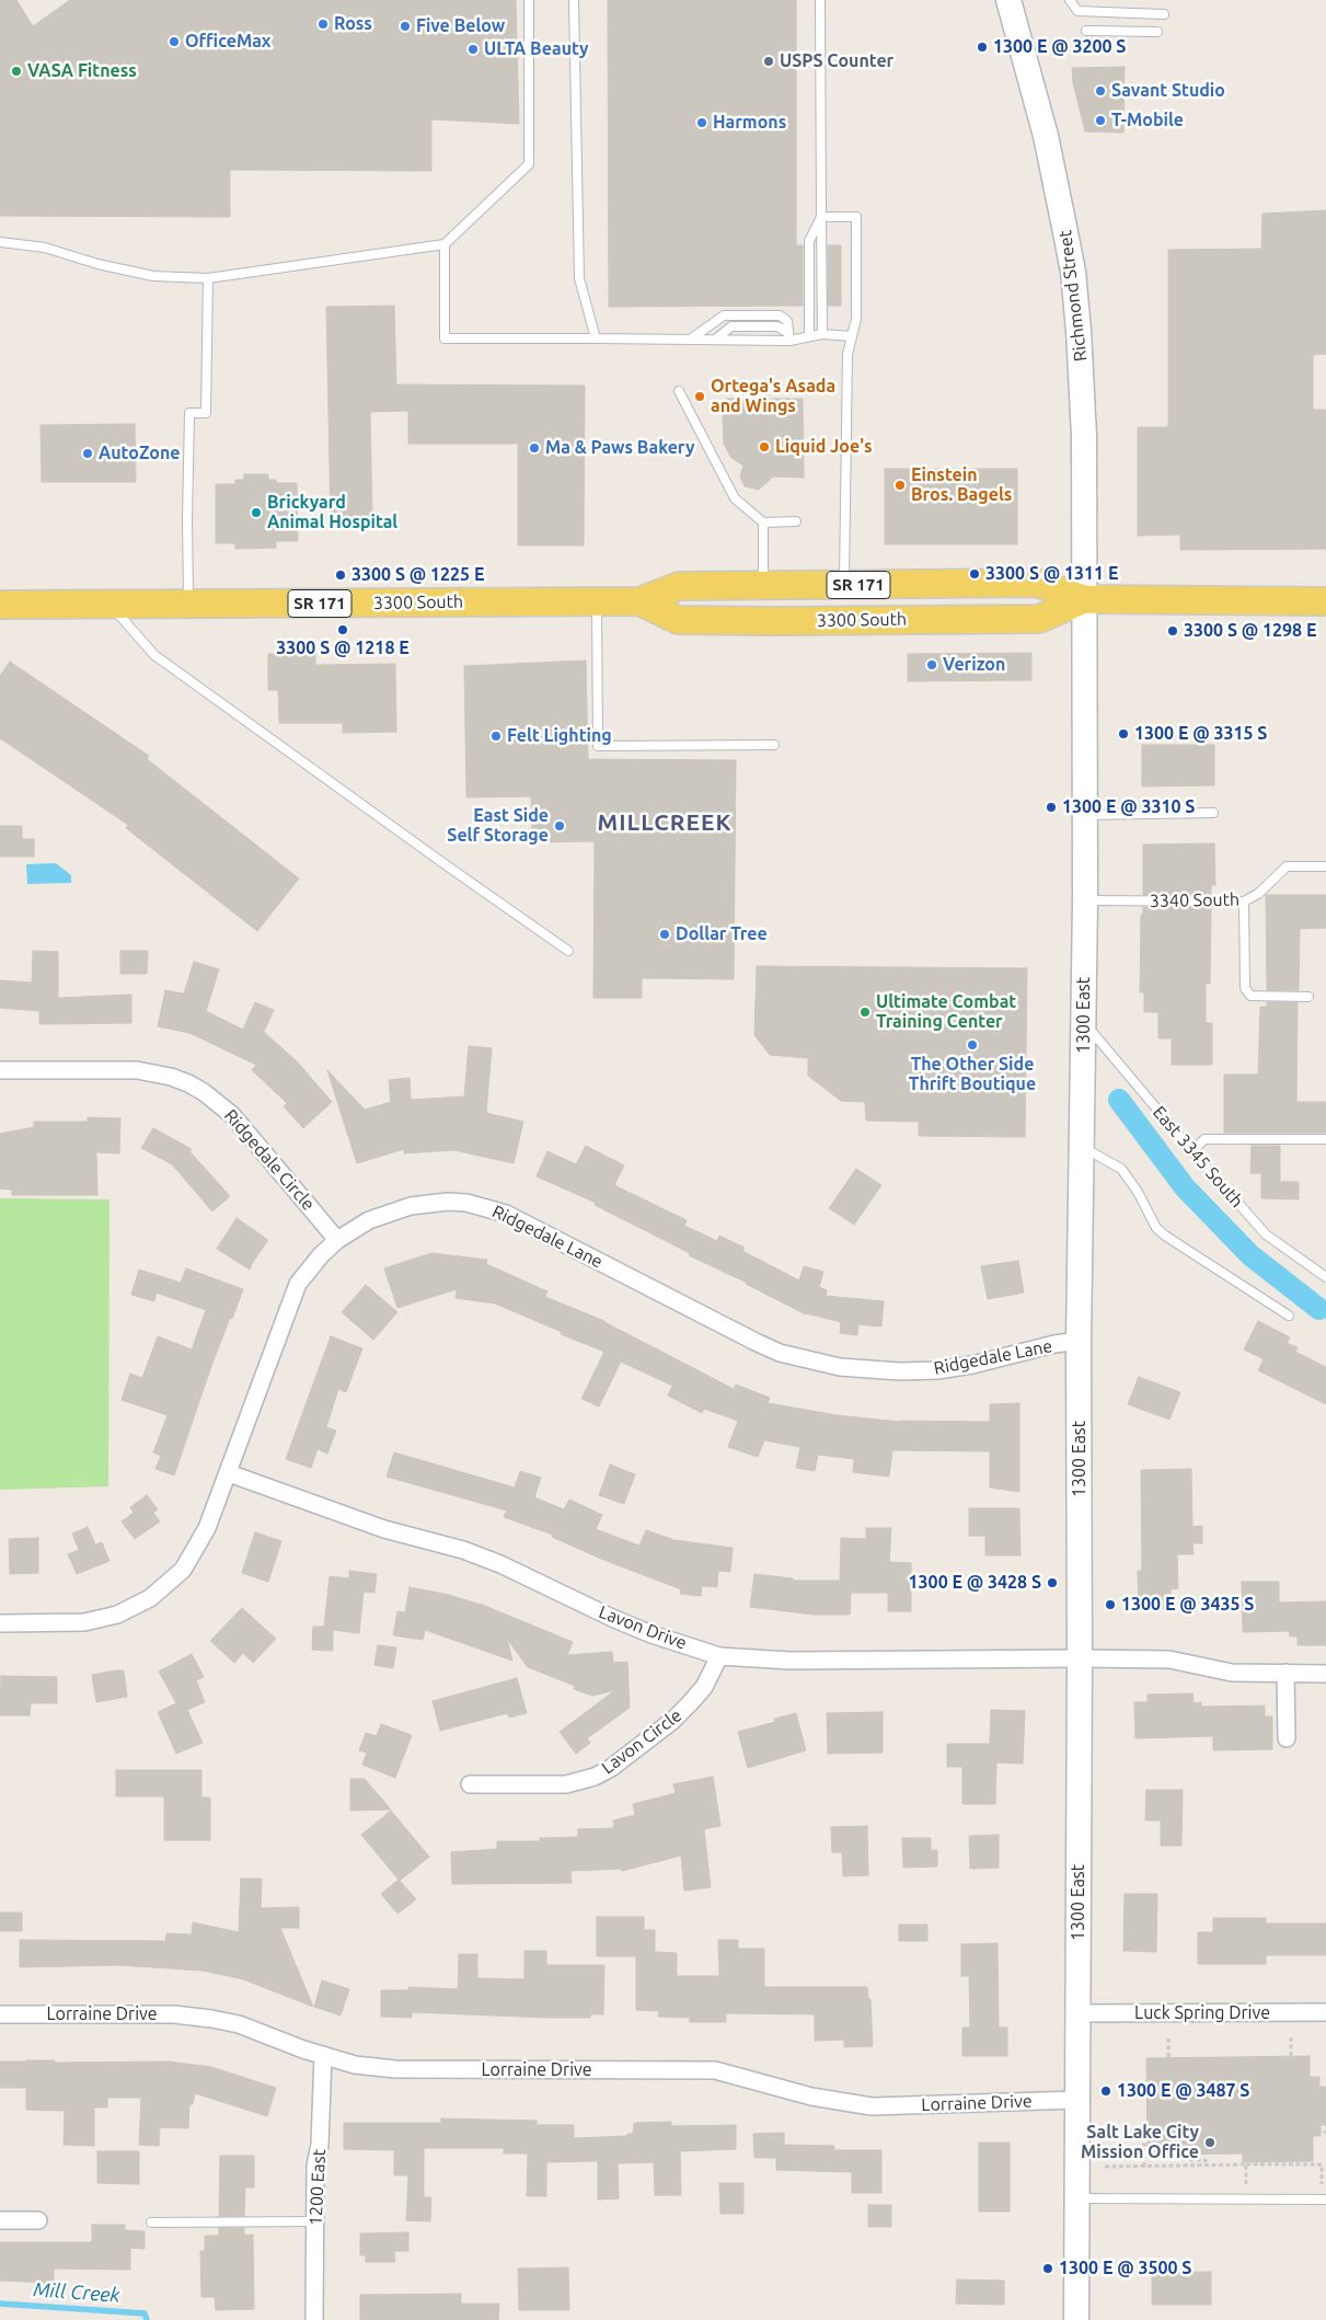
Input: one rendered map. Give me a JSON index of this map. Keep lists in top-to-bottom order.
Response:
{
  "streets": {
    "main road": [
      "Richmond Street",
      "SR 171",
      "3300 South",
      "1300 East"
    ],
    "street": [
      "Ridgedale Circle",
      "Ridgedale Lane",
      "Lavon Drive",
      "Lavon Circle",
      "Luck Spring Drive",
      "Lorraine Drive",
      "1200 East"
    ],
    "lane": ["3340 South", "East 3345 South"]
  },
  "crossings": [
    ["Richmond Street", "3300 South"],
    ["Richmond Street", "1300 East"],
    ["3300 South", "1300 East"],
    ["3340 South", "1300 East"],
    ["1300 East", "East 3345 South"],
    ["1300 East", "Ridgedale Lane"],
    ["1300 East", "Lavon Drive"],
    ["1300 East", "Luck Spring Drive"],
    ["1300 East", "Lorraine Drive"],
    ["Ridgedale Circle", "Ridgedale Lane"],
    ["Ridgedale Lane", "Lavon Drive"],
    ["Lavon Drive", "Lavon Circle"],
    ["Lorraine Drive", "1200 East"]
  ],
  "districts": ["MILLCREEK"],
  "water": ["Mill Creek"],
  "places": [
    "Ross",
    "Five Below",
    "OfficeMax",
    "1300 E @ 3200 S",
    "ULTA Beauty",
    "USPS Counter",
    "VASA Fitness",
    "Savant Studio",
    "T-Mobile",
    "Harmons",
    "Ortega's Asada and Wings",
    "Liquid Joe's",
    "Ma & Paws Bakery",
    "AutoZone",
    "Einstein Bros. Bagels",
    "Brickyard Animal Hospital",
    "3300 S @ 1311 E",
    "3300 S @ 1225 E",
    "3300 S @ 1218 E",
    "3300 S @ 1298 E",
    "Verizon",
    "1300 E @ 3315 S",
    "Felt Lighting",
    "1300 E @ 3310 S",
    "East Side Self Storage",
    "Dollar Tree",
    "Ultimate Combat Training Center",
    "The Other Side Thrift Boutique",
    "1300 E @ 3428 S",
    "1300 E @ 3435 S",
    "1300 E @ 3487 S",
    "Salt Lake City Mission Office",
    "1300 E @ 3500 S"
  ]
}
